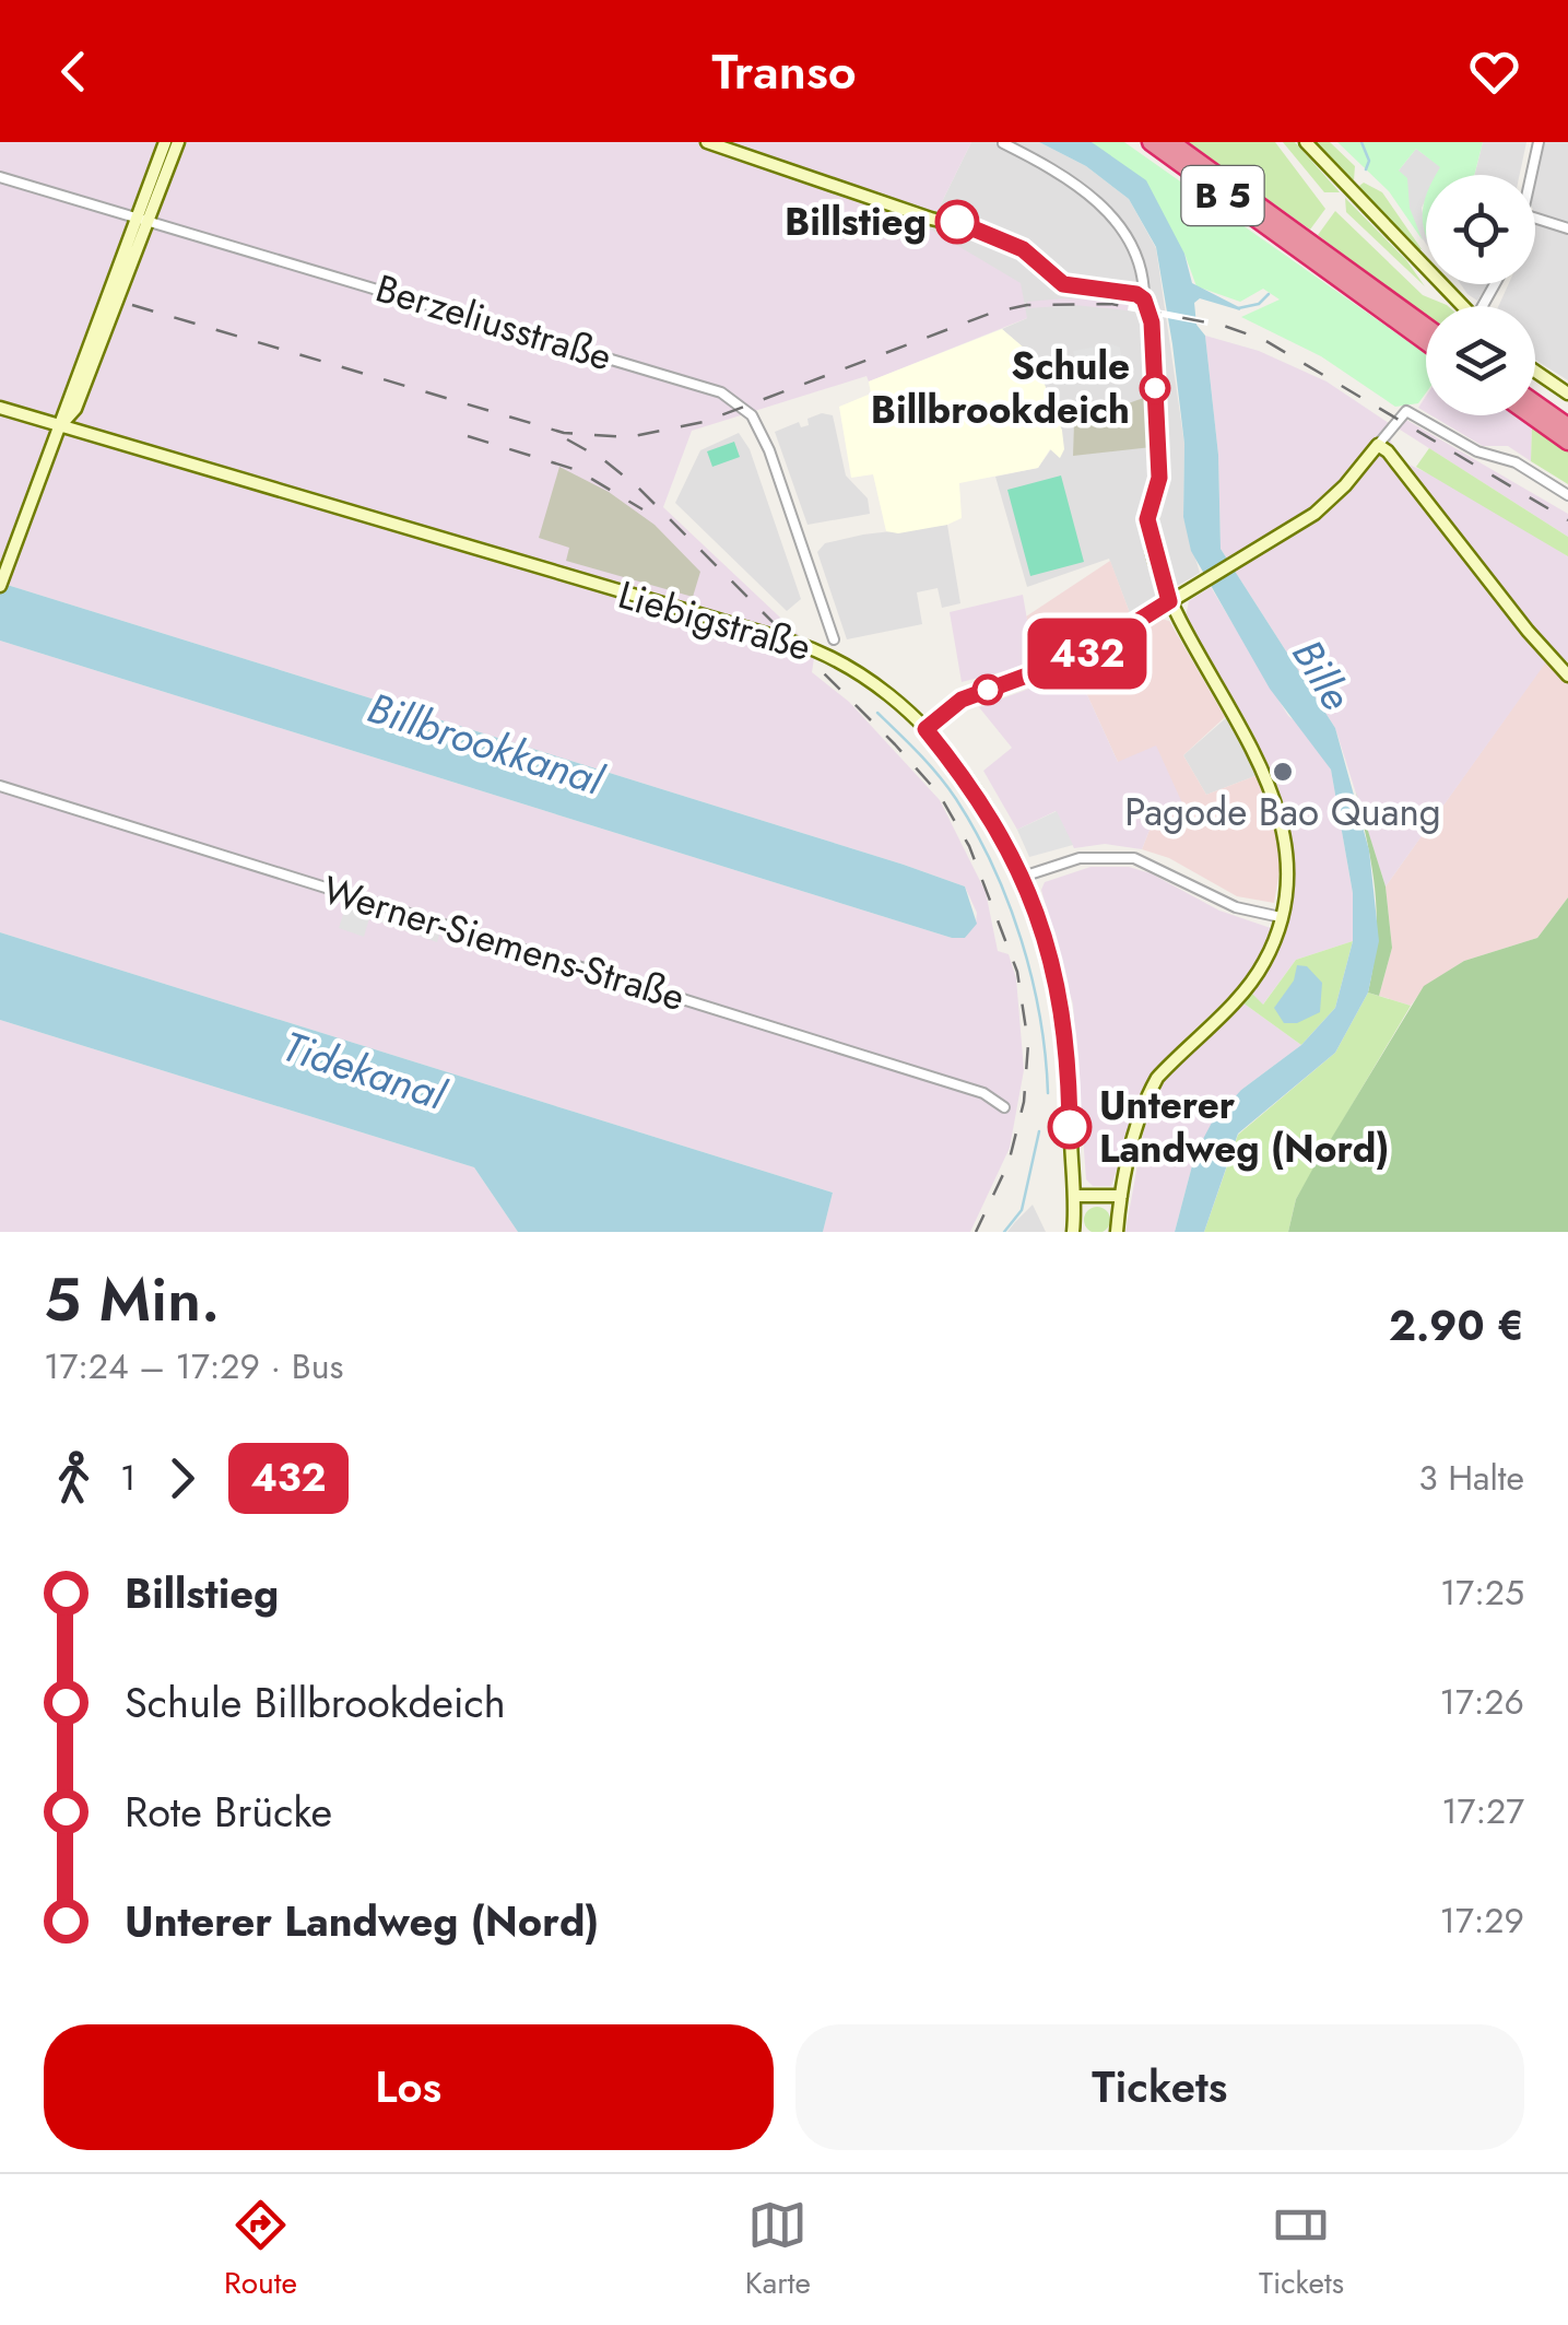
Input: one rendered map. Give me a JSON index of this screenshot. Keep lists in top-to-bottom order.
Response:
{
  "streets": {
    "highway": ["B 5"],
    "street": ["Berzeliusstraße", "Liebigstraße", "Werner-Siemens-Straße"]
  },
  "water": ["Bille", "Billbrookkanal", "Tidekanal"],
  "places": [
    "Billstieg",
    "Schule Billbrookdeich",
    "Pagode Bao Quang",
    "Unterer Landweg (Nord)"
  ],
  "lines": ["bus line 432"],
  "page": {
    "header": "Transo",
    "on_map": "432",
    "heading": ["5 Min.", "17:24 – 17:29 · Bus", "2.90 €"],
    "legs": ["1", "432", "3 Halte"],
    "list": [
      {
        "name": "Billstieg",
        "value": "17:25"
      },
      {
        "name": "Schule Billbrookdeich",
        "value": "17:26"
      },
      {
        "name": "Rote Brücke",
        "value": "17:27"
      },
      {
        "name": "Unterer Landweg (Nord)",
        "value": "17:29"
      }
    ],
    "buttons": ["Los", "Tickets"],
    "tabs": ["Route", "Karte", "Tickets"]
  }
}
